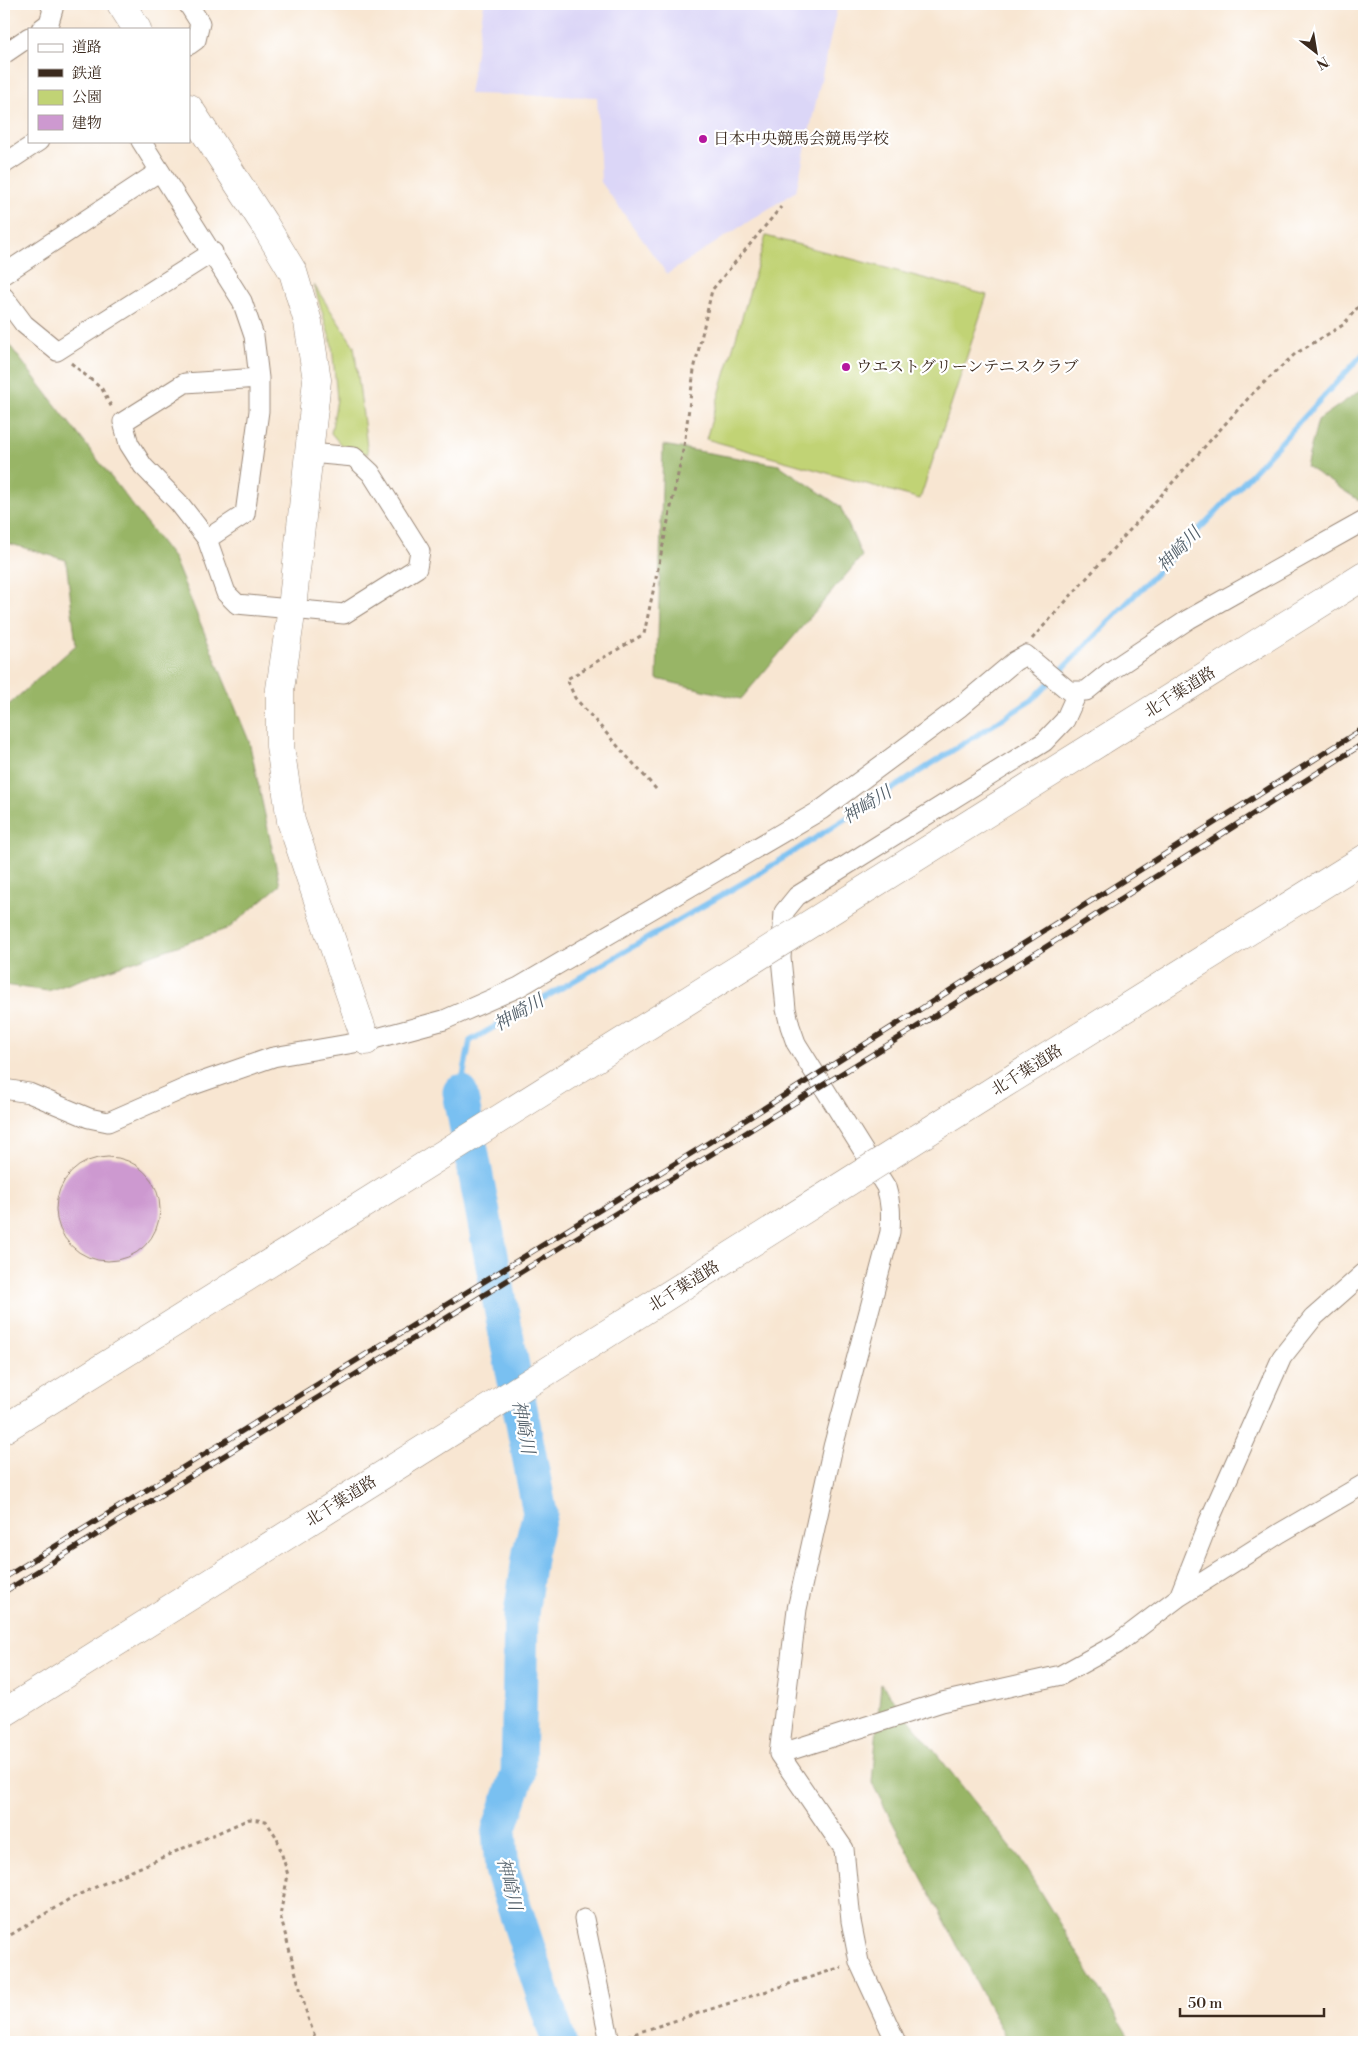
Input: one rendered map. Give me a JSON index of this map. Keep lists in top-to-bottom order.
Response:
{
  "streets": {
    "main road": ["北千葉道路"]
  },
  "water": ["神崎川"],
  "places": ["日本中央競馬会競馬学校", "ウエストグリーンテニスクラブ"],
  "legend": [
    "道路",
    "鉄道",
    "公園",
    "建物"
  ],
  "scale_bar": "50 m",
  "north": "bottom right"
}
